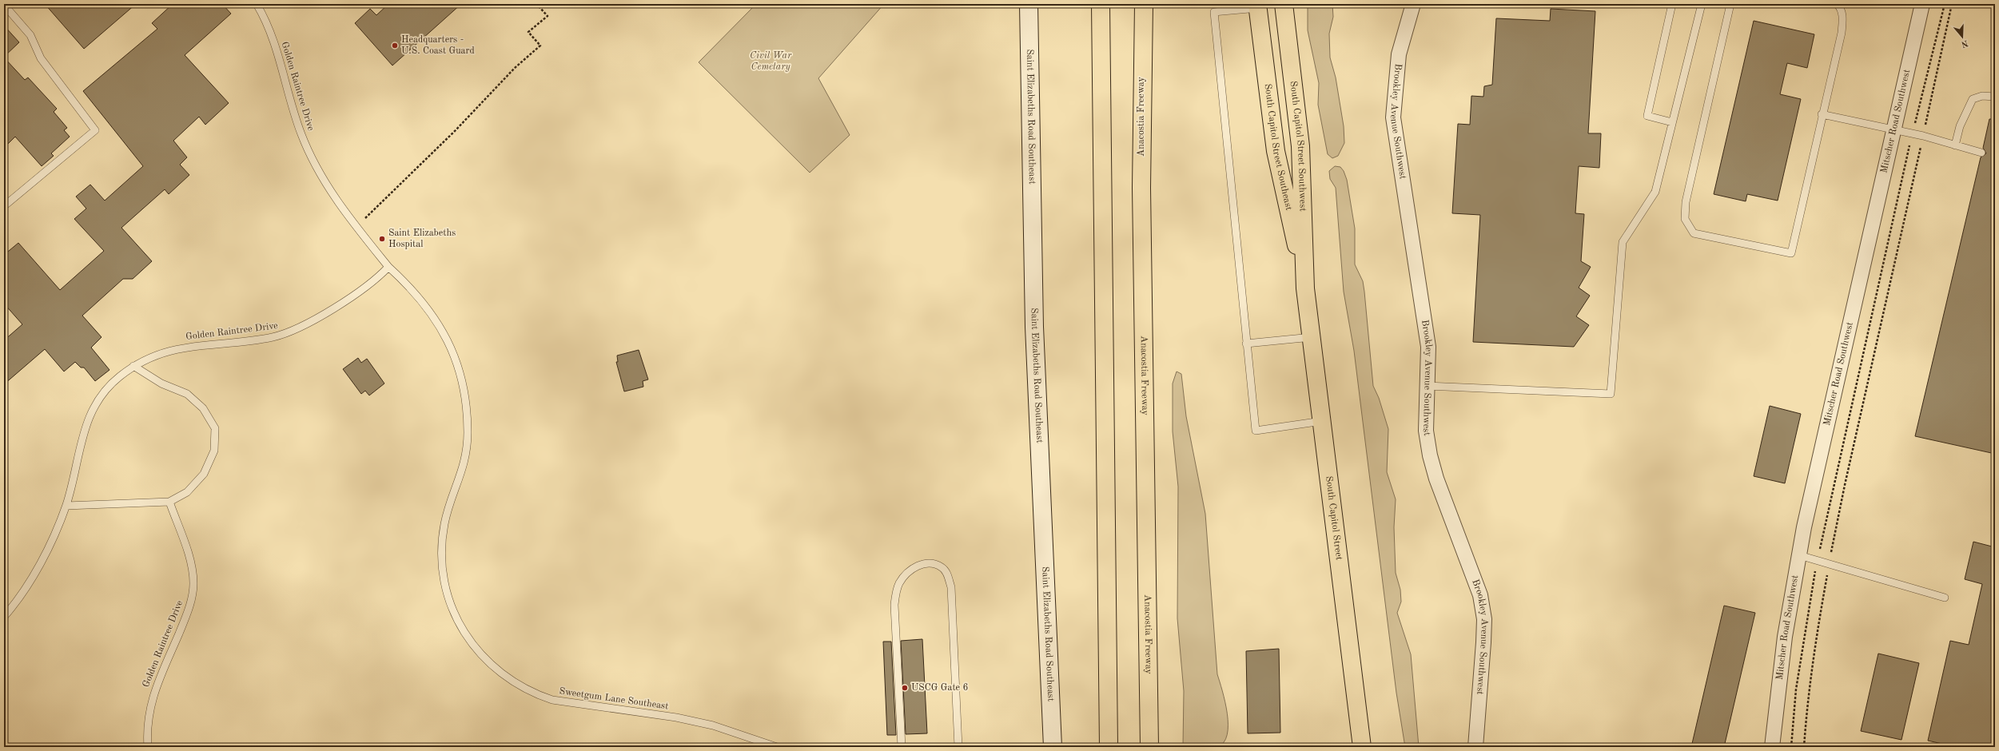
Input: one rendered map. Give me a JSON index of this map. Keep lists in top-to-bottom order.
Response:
{
  "streets": {
    "main road": [
      "Saint Elizabeths Road Southeast",
      "Anacostia Freeway",
      "South Capitol Street Southwest",
      "South Capitol Street Southeast",
      "South Capitol Street"
    ],
    "street": ["Brookley Avenue Southwest", "Mitscher Road Southwest"],
    "lane": ["Golden Raintree Drive", "Sweetgum Lane Southeast"]
  },
  "crossings": [
    ["Golden Raintree Drive", "Sweetgum Lane Southeast"],
    ["South Capitol Street Southwest", "South Capitol Street Southeast"],
    ["South Capitol Street Southwest", "South Capitol Street"],
    ["South Capitol Street Southeast", "South Capitol Street"]
  ],
  "parks": ["Civil War Cemetary"],
  "places": ["Headquarters - U.S. Coast Guard", "Saint Elizabeths Hospital", "USCG Gate 6"],
  "north": "bottom"
}
